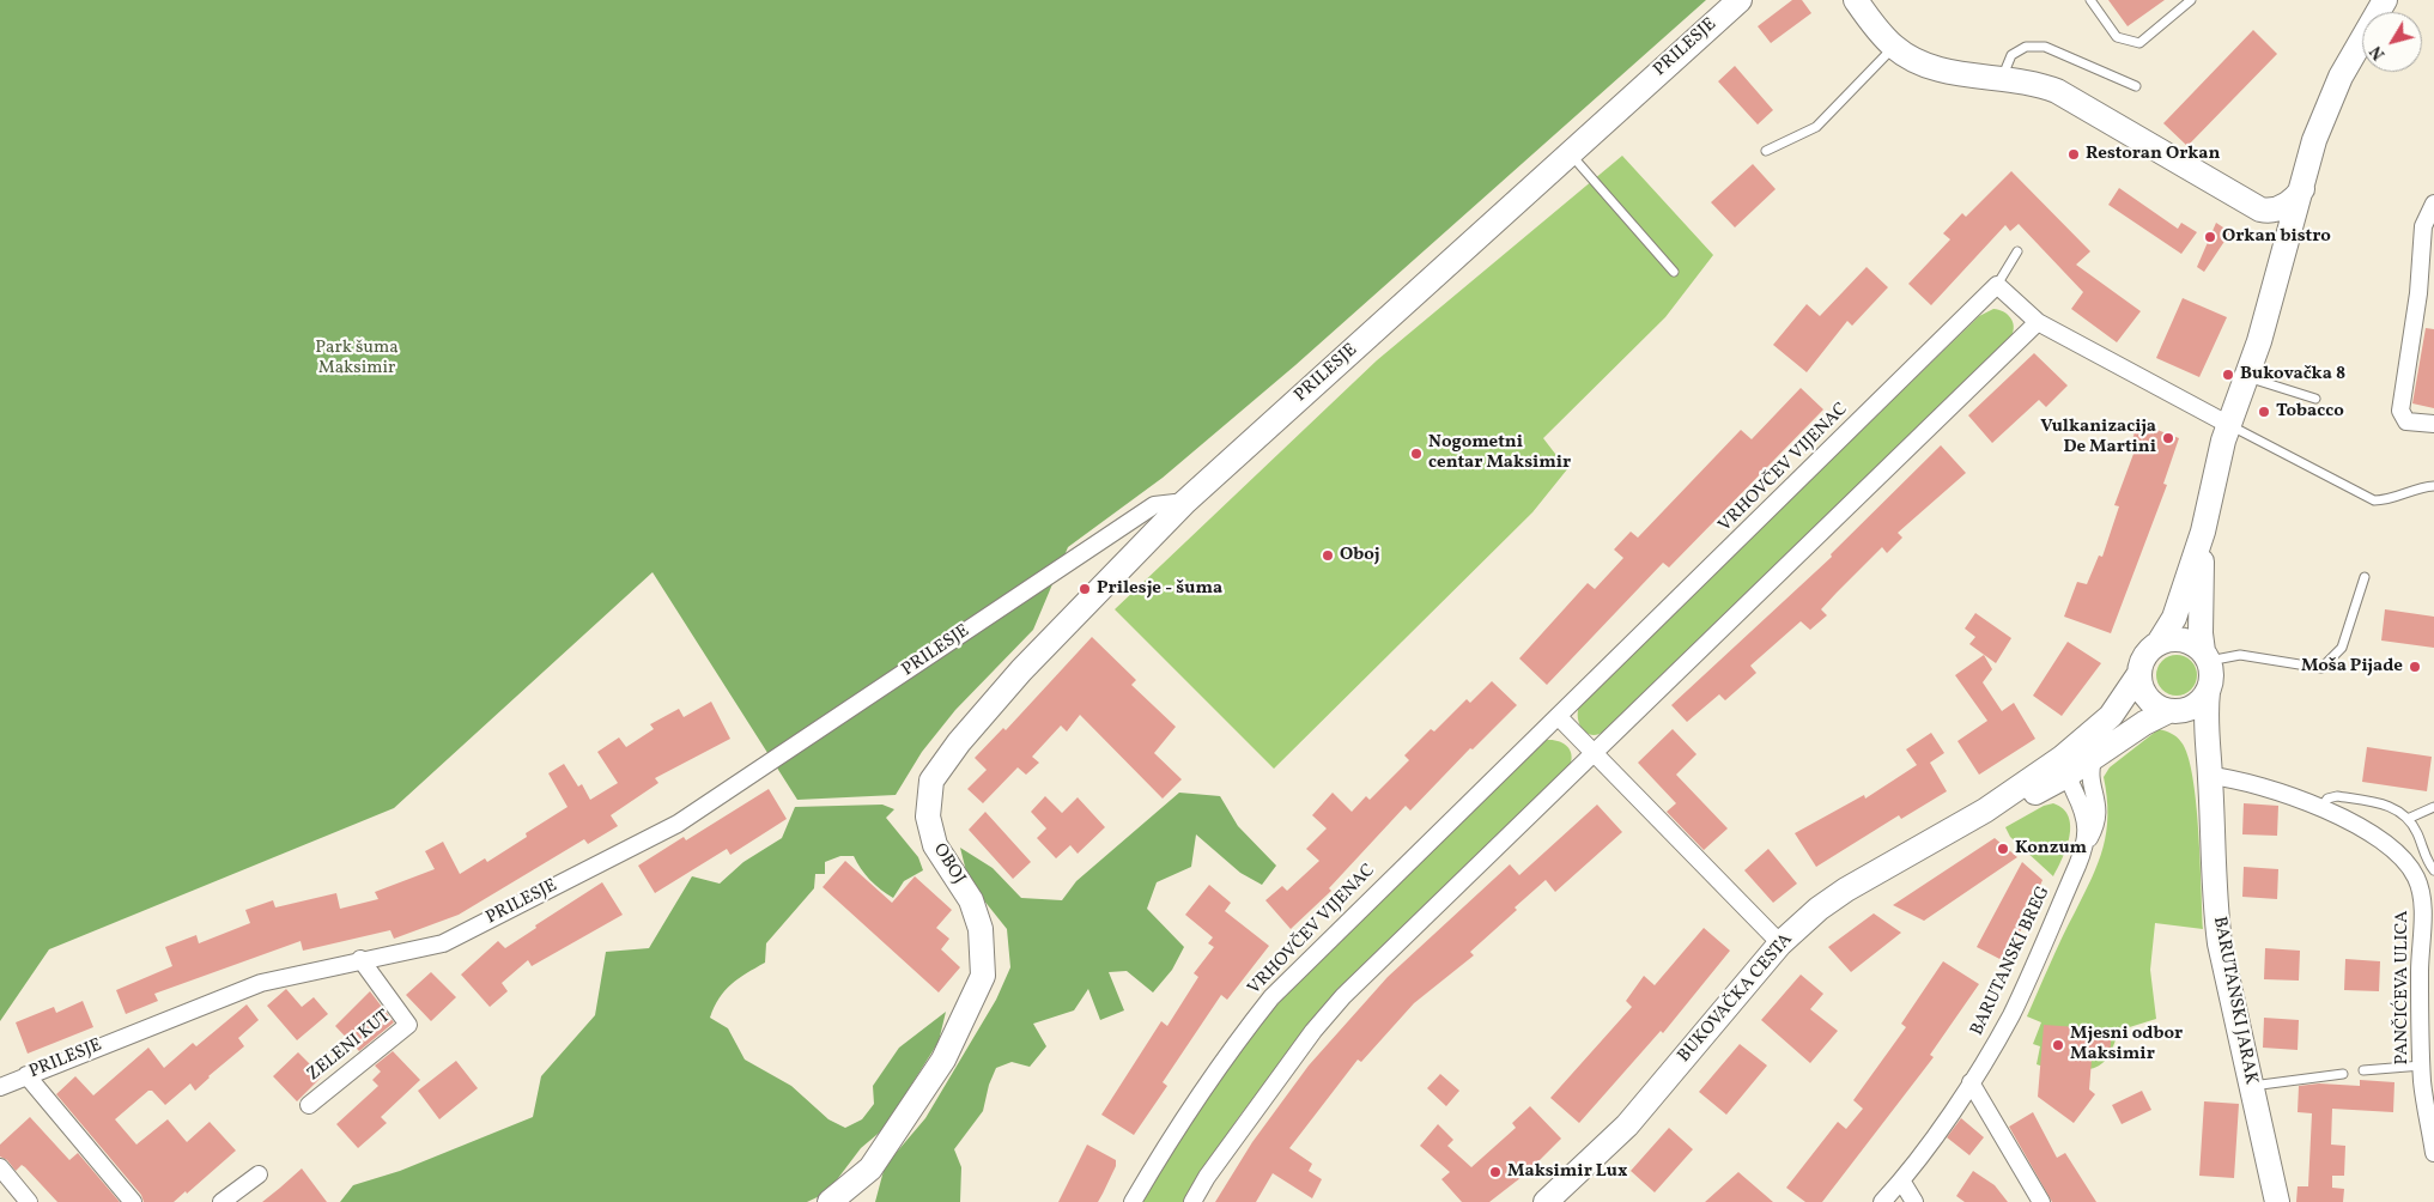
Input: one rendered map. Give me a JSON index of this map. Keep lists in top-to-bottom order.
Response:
{
  "streets": {
    "main road": [
      "PRILESJE",
      "OBOJ",
      "BUKOVAČKA CESTA",
      "BARUTANSKI JARAK"
    ],
    "street": [
      "VRHOVČEV VIJENAC",
      "BARUTANSKI BREG",
      "PANČIĆEVA ULICA",
      "ZELENI KUT"
    ]
  },
  "crossings": [
    ["PRILESJE", "OBOJ"],
    ["PRILESJE", "ZELENI KUT"],
    ["BARUTANSKI BREG", "BUKOVAČKA CESTA"],
    ["PANČIĆEVA ULICA", "BARUTANSKI JARAK"],
    ["BUKOVAČKA CESTA", "BARUTANSKI JARAK"]
  ],
  "parks": ["Park šuma Maksimir"],
  "places": [
    "Restoran Orkan",
    "Orkan bistro",
    "Bukovačka 8",
    "Tobacco",
    "Vulkanizacija De Martini",
    "Nogometni centar Maksimir",
    "Oboj",
    "Prilesje - šuma",
    "Moša Pijade",
    "Konzum",
    "Mjesni odbor Maksimir",
    "Maksimir Lux"
  ],
  "north": "bottom left"
}
